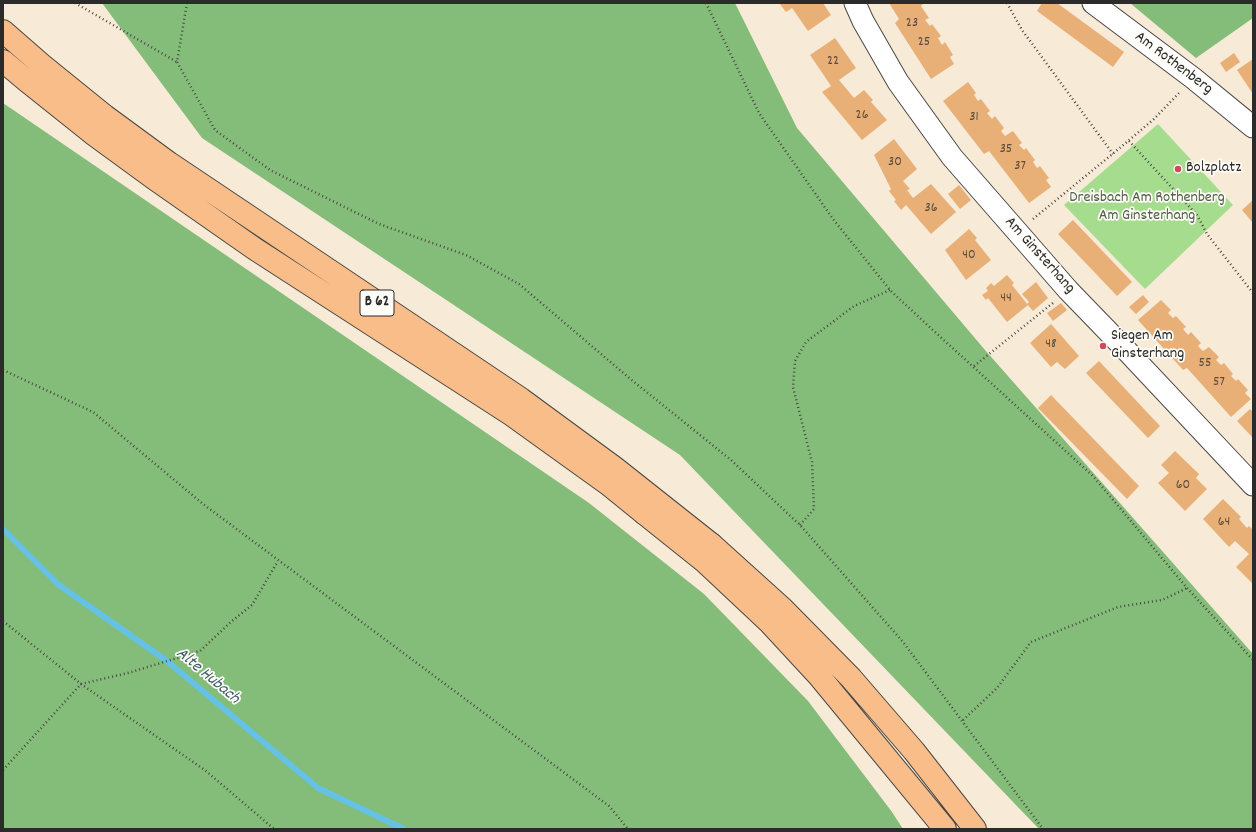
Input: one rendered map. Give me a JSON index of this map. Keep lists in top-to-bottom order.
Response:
{
  "streets": {
    "highway": ["B 62"],
    "street": ["Am Rothenberg", "Am Ginsterhang"]
  },
  "water": ["Alte Hubach"],
  "parks": ["Dreisbach Am Rothenberg Am Ginsterhang"],
  "places": ["Bolzplatz", "Siegen Am Ginsterhang"],
  "house_numbers": [
    "23",
    "25",
    "22",
    "26",
    "31",
    "35",
    "30",
    "37",
    "36",
    "40",
    "44",
    "48",
    "55",
    "57",
    "60",
    "64"
  ]
}
